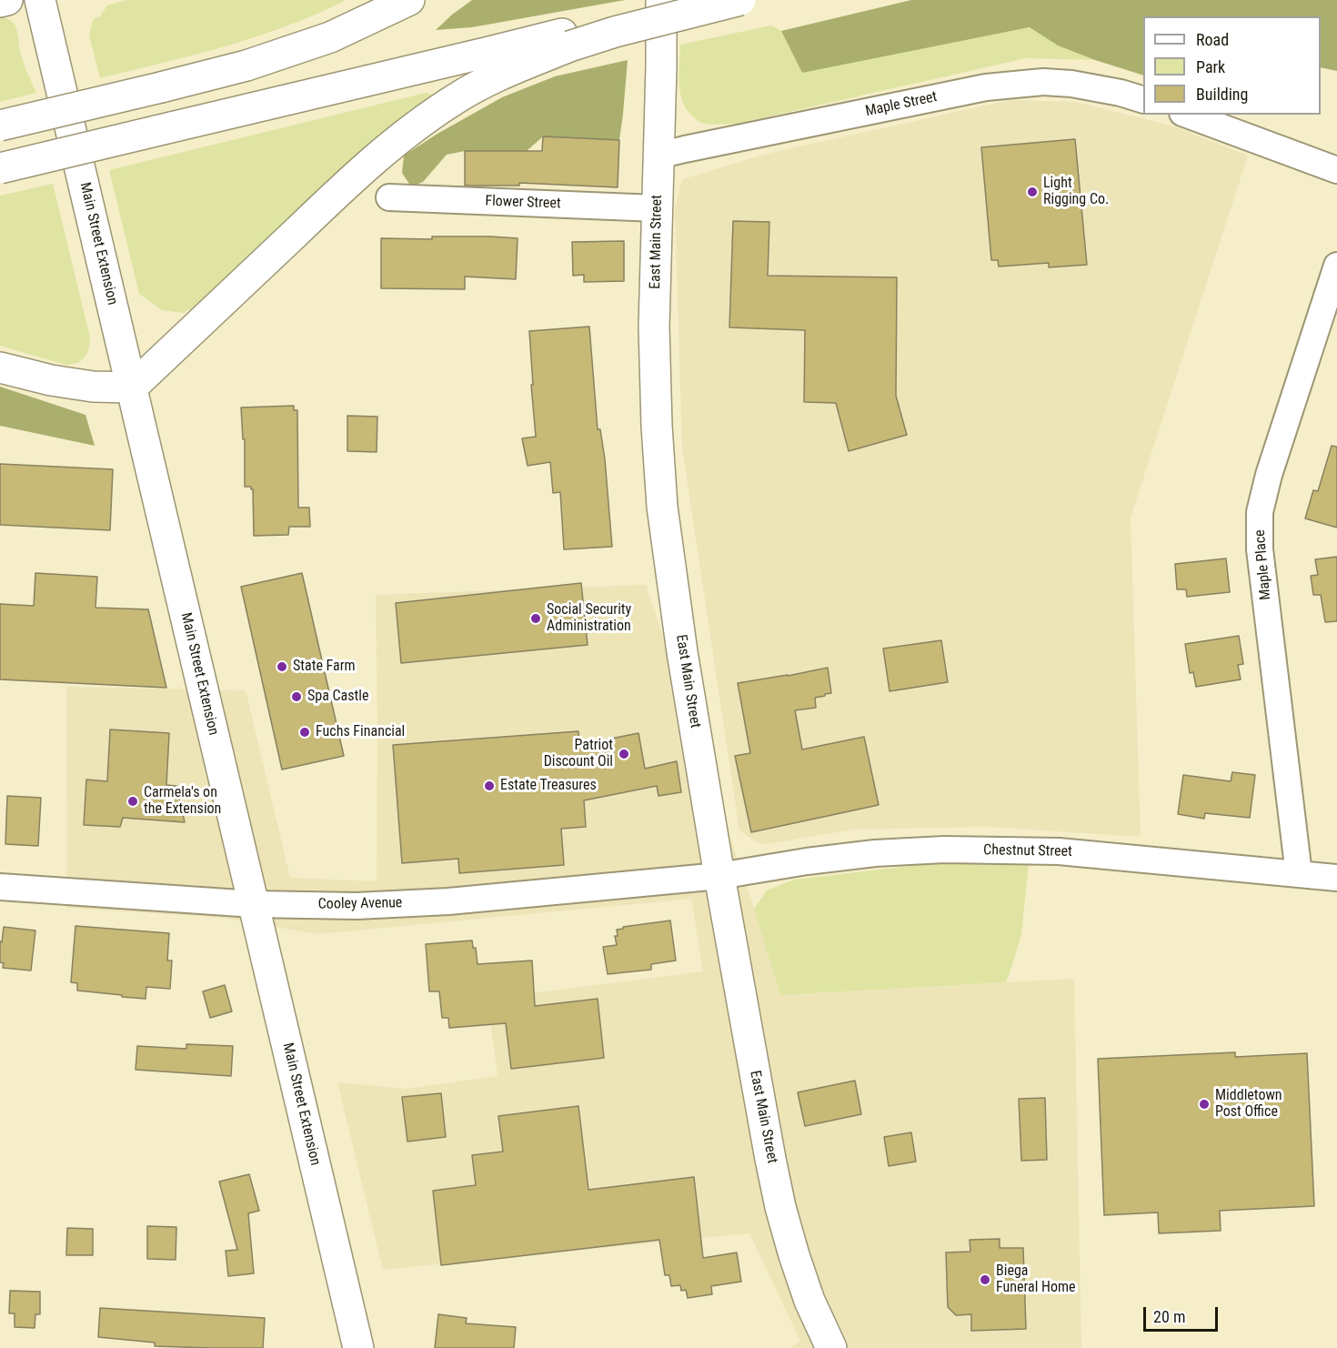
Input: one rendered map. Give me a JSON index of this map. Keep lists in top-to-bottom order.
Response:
{
  "streets": {
    "main road": ["East Main Street", "Main Street Extension"],
    "street": [
      "Maple Street",
      "Flower Street",
      "Maple Place",
      "Chestnut Street",
      "Cooley Avenue"
    ]
  },
  "crossings": [
    ["Maple Street", "East Main Street"],
    ["Flower Street", "East Main Street"],
    ["East Main Street", "Chestnut Street"],
    ["East Main Street", "Cooley Avenue"],
    ["Main Street Extension", "Cooley Avenue"],
    ["Maple Place", "Chestnut Street"],
    ["Chestnut Street", "Cooley Avenue"]
  ],
  "places": [
    "Light Rigging Co.",
    "Social Security Administration",
    "State Farm",
    "Spa Castle",
    "Fuchs Financial",
    "Patriot Discount Oil",
    "Estate Treasures",
    "Carmela's on the Extension",
    "Middletown Post Office",
    "Biega Funeral Home"
  ],
  "legend": ["Road", "Park", "Building"],
  "scale_bar": "20 m"
}
